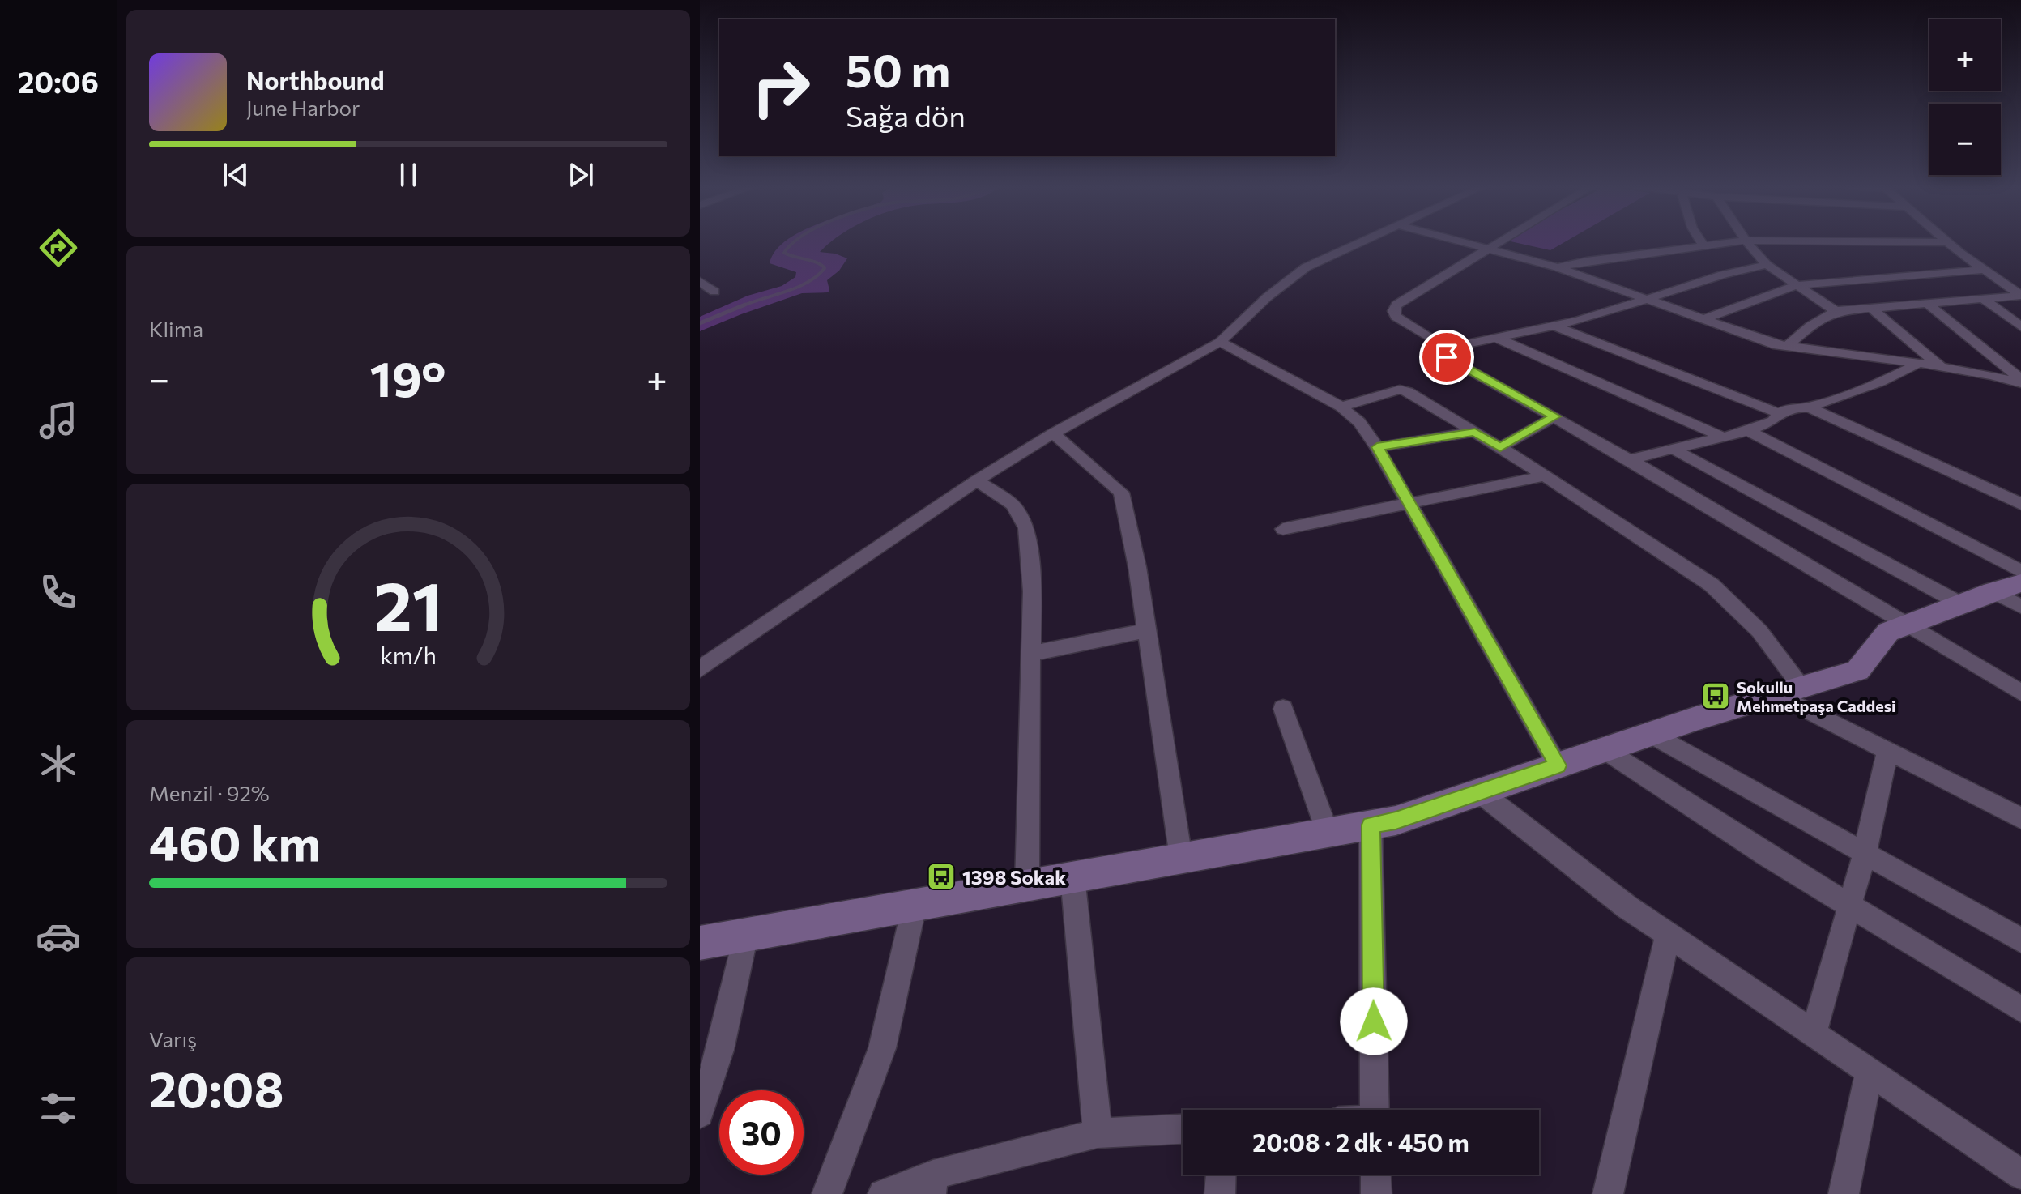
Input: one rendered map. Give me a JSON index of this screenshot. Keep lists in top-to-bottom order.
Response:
{
  "places": {
    "bus stop": ["Sokullu Mehmetpaşa Caddesi", "1398 Sokak"]
  },
  "page": {
    "tabs": "20:06",
    "map_buttons": ["+", "−"],
    "turn": ["50 m", "Sağa dön"],
    "song": ["Northbound", "June Harbor"],
    "tile": [
      "Klima",
      ["Menzil · 92%", "460 km"],
      ["Varış", "20:08"]
    ],
    "heat": ["−", "19°", "+"],
    "limit": "30",
    "trip": "20:08 · 2 dk · 450 m",
    "gauge": ["21", "km/h"]
  }
}
